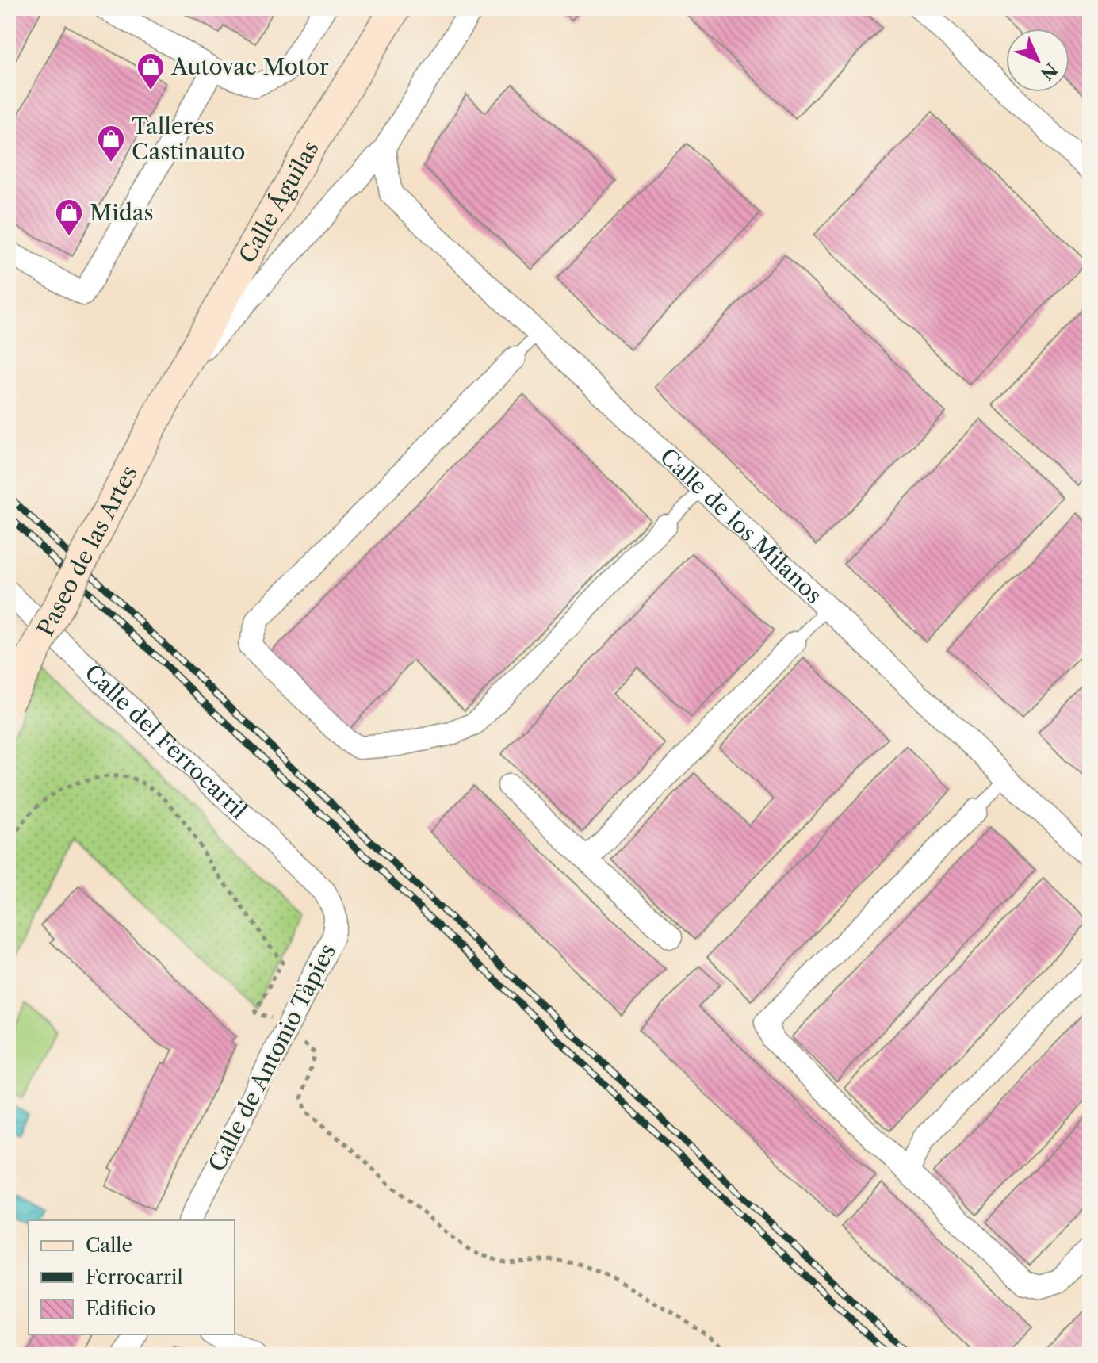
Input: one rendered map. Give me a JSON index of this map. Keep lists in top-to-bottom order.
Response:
{
  "streets": {
    "main road": ["Calle Águilas", "Paseo de las Artes"],
    "street": ["Calle de los Milanos", "Calle del Ferrocarril", "Calle de Antonio Tàpies"]
  },
  "crossings": [
    ["Calle Águilas", "Paseo de las Artes"],
    ["Calle del Ferrocarril", "Calle de Antonio Tàpies"]
  ],
  "places": {
    "shop": ["Autovac Motor", "Talleres Castinauto", "Midas"]
  },
  "legend": ["Calle", "Ferrocarril", "Edificio"],
  "north": "bottom right"
}
